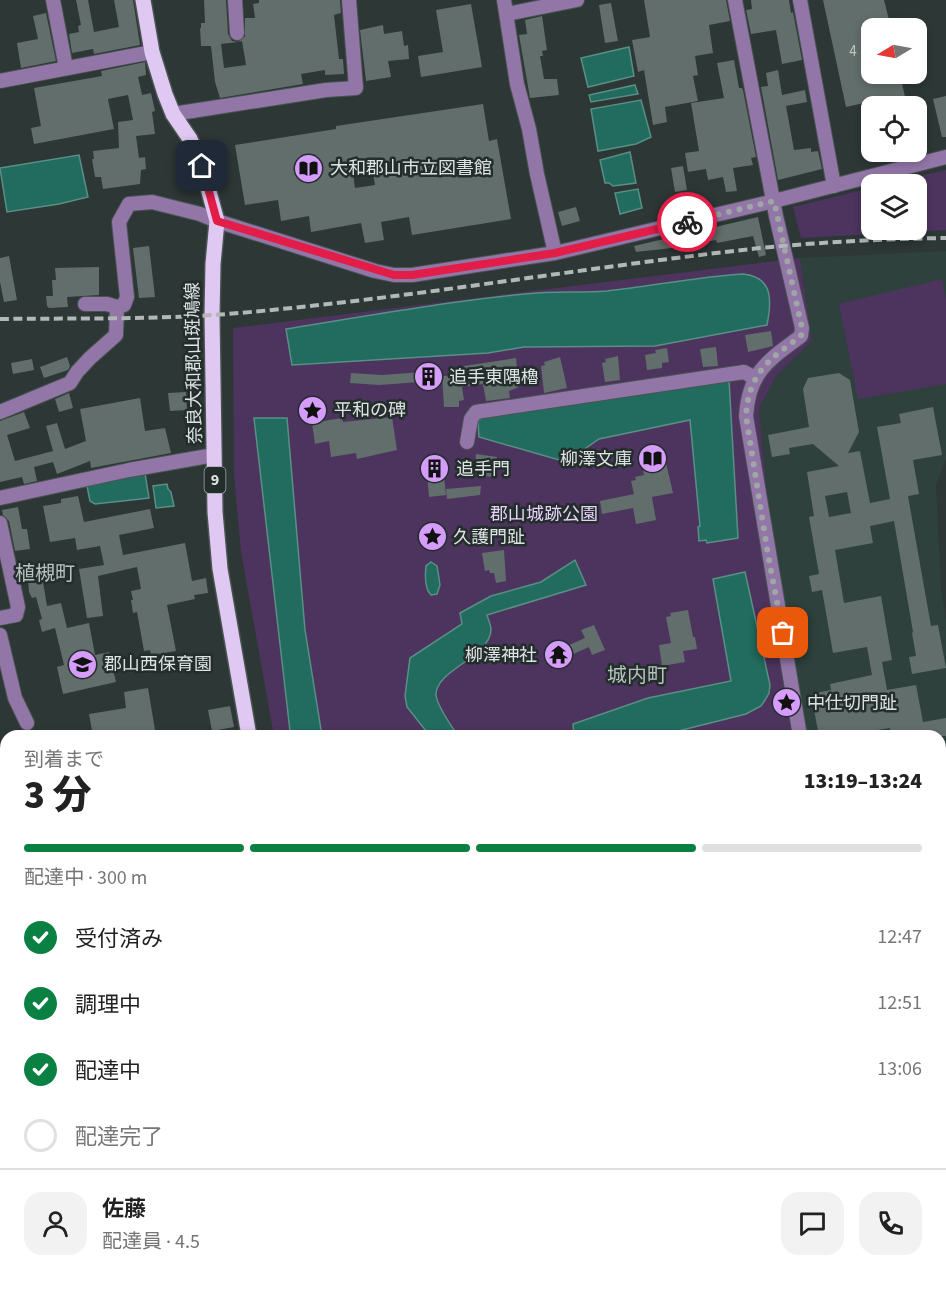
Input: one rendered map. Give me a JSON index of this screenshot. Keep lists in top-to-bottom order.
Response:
{
  "streets": {
    "main road": ["奈良大和郡山斑鳩線", "9"]
  },
  "districts": ["植槻町", "城内町"],
  "parks": ["郡山城跡公園"],
  "places": {
    "library": ["大和郡山市立図書館", "柳澤文庫"],
    "building": ["追手東隅櫓", "追手門"],
    "place": ["平和の碑", "久護門趾", "中仕切門趾"],
    "temple": ["柳澤神社"],
    "school or university": ["郡山西保育園"]
  },
  "house_numbers": ["4"],
  "north": "left",
  "page": {
    "heading": ["3 分", "到着まで", "13:19–13:24"],
    "panel": ["佐藤", "配達員 · 4.5"],
    "bar": "配達中 · 300 m",
    "list": [
      ["受付済み", "12:47"],
      ["調理中", "12:51"],
      ["配達中", "13:06"],
      "配達完了"
    ]
  }
}
